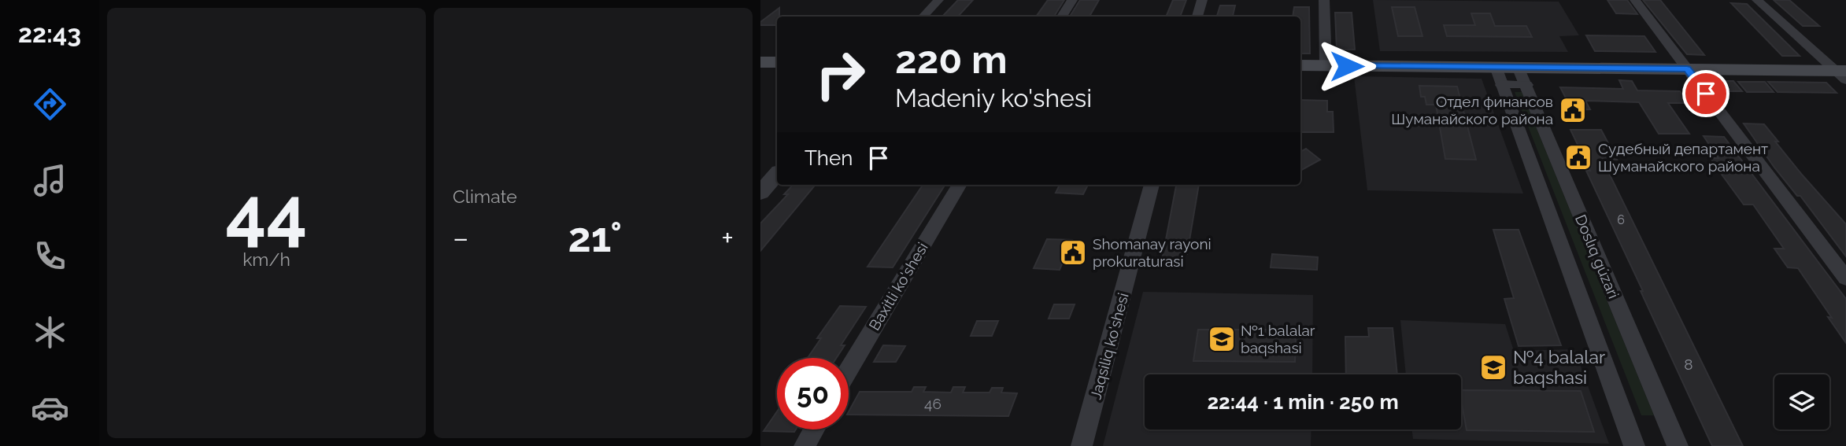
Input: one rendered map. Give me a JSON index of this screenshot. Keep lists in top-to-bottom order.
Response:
{
  "streets": {
    "street": ["Doslıq gúzari", "Baxitli ko'shesi", "Jaqsiliq ko'shesi"]
  },
  "places": {
    "public building": ["Отдел финансов Шуманайского района", "Судебный департамент Шуманайского района", "Shomanay rayoni prokuraturasi"],
    "school or university": ["№1 balalar baqshasi", "№4 balalar baqshasi"]
  },
  "house_numbers": ["6", "8", "46"],
  "page": {
    "tabs": "22:43",
    "tile": [
      ["44", "km/h"],
      "Climate"
    ],
    "turn": ["220 m", "Madeniy ko'shesi"],
    "then": "Then",
    "heat": ["−", "21°", "+"],
    "limit": "50",
    "trip": "22:44 · 1 min · 250 m"
  }
}
